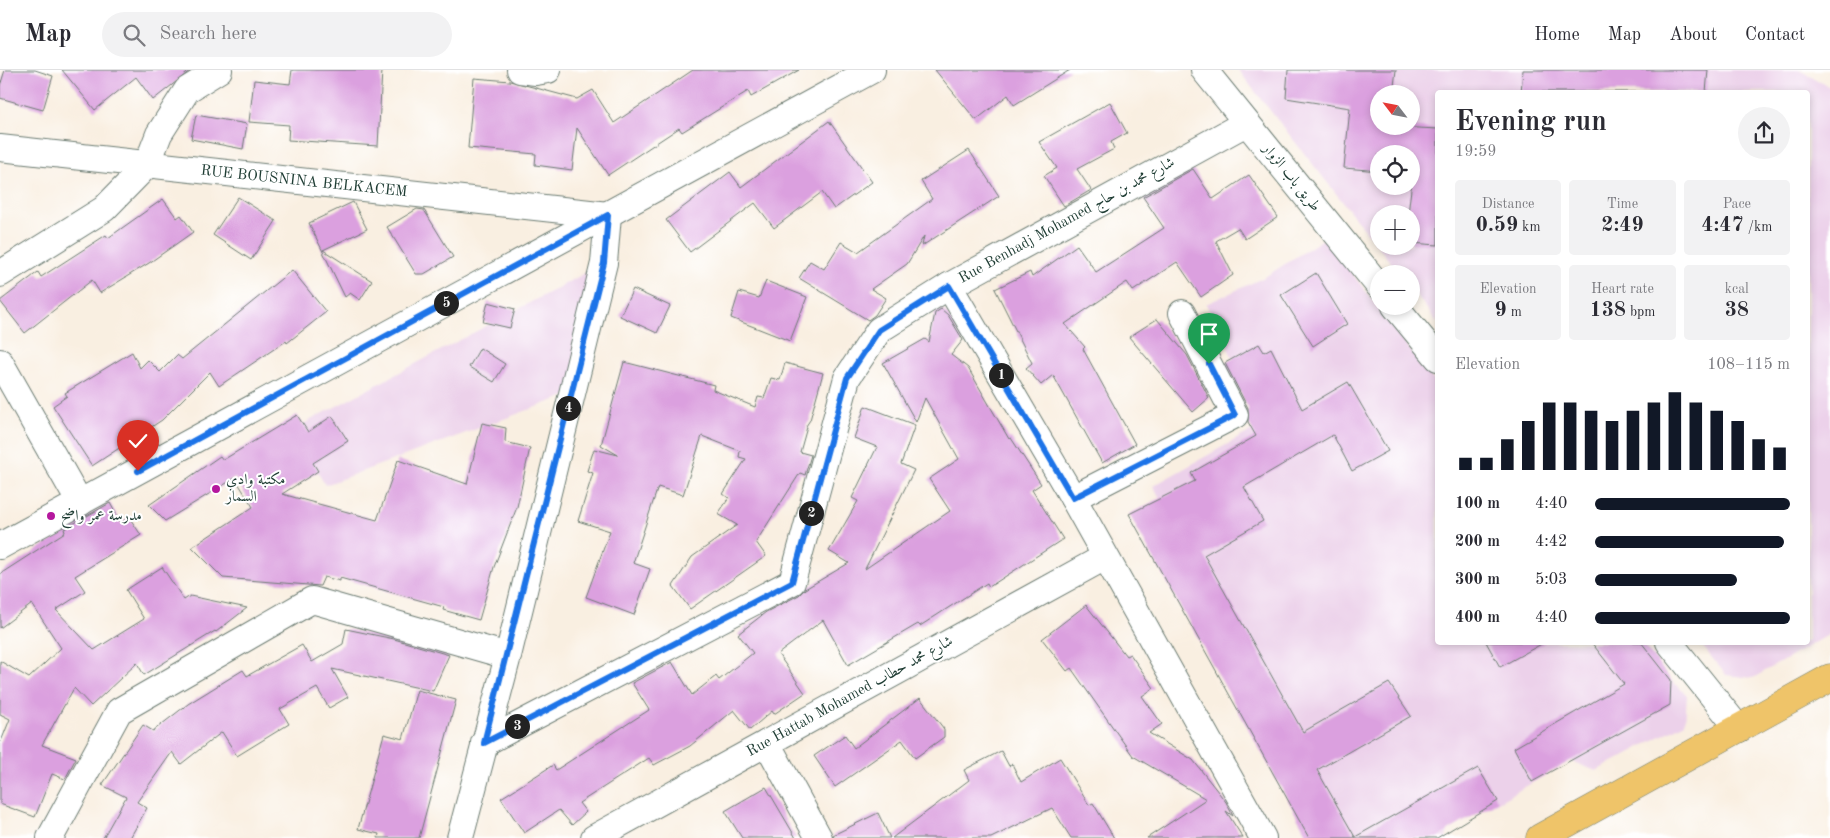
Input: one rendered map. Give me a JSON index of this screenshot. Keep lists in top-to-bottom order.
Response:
{
  "streets": {
    "street": [
      "طريق باب الزوار",
      "RUE BOUSNINA BELKACEM",
      "Rue Benhadj Mohamed شارع محمد بن حاج",
      "Rue Hattab Mohamed شارع محمد حطاب"
    ]
  },
  "crossings": [
    ["طريق باب الزوار", "Rue Benhadj Mohamed شارع محمد بن حاج"]
  ],
  "places": ["مكتبة وادي السمار", "مدرسة عمر واضح"],
  "north": "top left",
  "page": {
    "header": "Map",
    "search": "Search here",
    "nav": [
      "Home",
      "Map",
      "About",
      "Contact"
    ],
    "map_buttons": ["+", "−"],
    "heading": ["Evening run", "19:59"],
    "stats": [
      ["Distance", "0.59 km"],
      ["Time", "2:49"],
      ["Pace", "4:47 /km"],
      ["Elevation", "9 m"],
      ["Heart rate", "138 bpm"],
      ["kcal", "38"]
    ],
    "pins": [
      "5",
      "1",
      "4",
      "2",
      "3"
    ],
    "chart": ["Elevation", "108–115 m"],
    "list": [
      {
        "name": "100 m",
        "note": "4:40"
      },
      {
        "name": "200 m",
        "note": "4:42"
      },
      {
        "name": "300 m",
        "note": "5:03"
      },
      {
        "name": "400 m",
        "note": "4:40"
      }
    ]
  }
}
